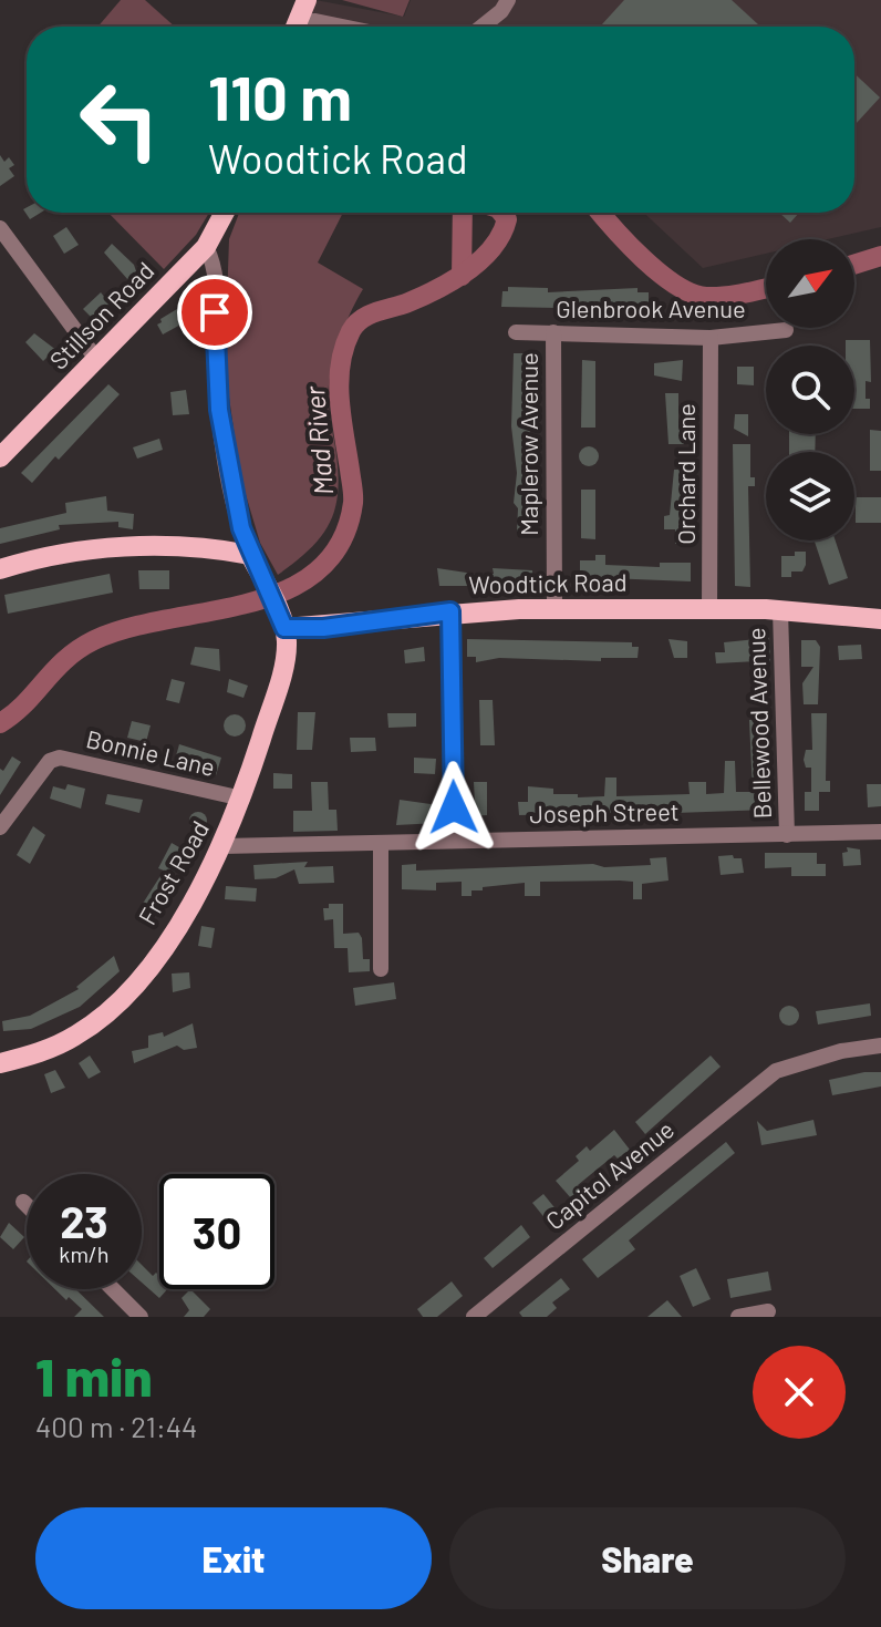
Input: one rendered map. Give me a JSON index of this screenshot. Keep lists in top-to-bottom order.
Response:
{
  "streets": {
    "main road": ["Stillson Road", "Woodtick Road", "Frost Road"],
    "street": [
      "Glenbrook Avenue",
      "Maplerow Avenue",
      "Orchard Lane",
      "Bellewood Avenue",
      "Bonnie Lane",
      "Joseph Street",
      "Capitol Avenue"
    ]
  },
  "crossings": [
    ["Glenbrook Avenue", "Maplerow Avenue"],
    ["Glenbrook Avenue", "Orchard Lane"],
    ["Maplerow Avenue", "Woodtick Road"],
    ["Orchard Lane", "Woodtick Road"],
    ["Woodtick Road", "Bellewood Avenue"],
    ["Woodtick Road", "Frost Road"],
    ["Bellewood Avenue", "Joseph Street"],
    ["Bonnie Lane", "Frost Road"],
    ["Joseph Street", "Frost Road"]
  ],
  "water": ["Mad River"],
  "north": "top right",
  "page": {
    "turn": ["110 m", "Woodtick Road"],
    "speed": "23 km/h",
    "limit": "30",
    "heading": ["1 min", "400 m · 21:44"],
    "buttons": ["Exit", "Share"]
  }
}
